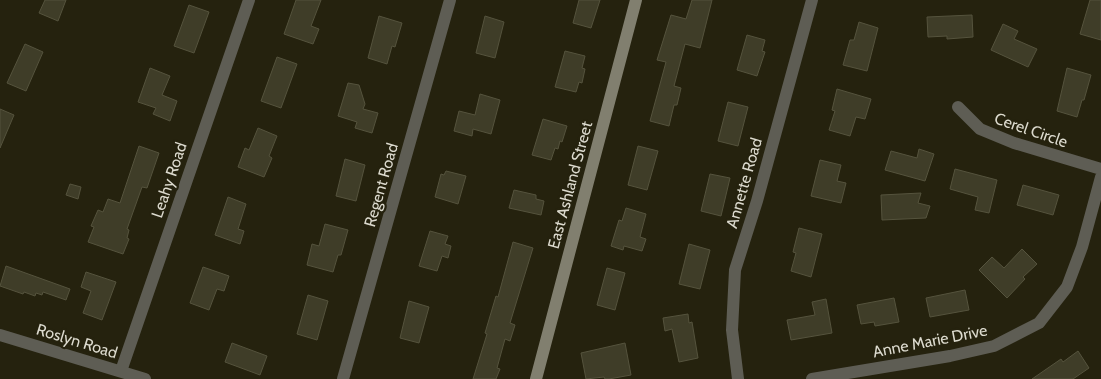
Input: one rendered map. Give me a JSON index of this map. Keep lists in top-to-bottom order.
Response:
{
  "streets": {
    "main road": ["East Ashland Street"],
    "street": [
      "Cerel Circle",
      "Leahy Road",
      "Annette Road",
      "Regent Road",
      "Roslyn Road",
      "Anne Marie Drive"
    ]
  },
  "crossings": [
    ["Leahy Road", "Roslyn Road"]
  ]
}
